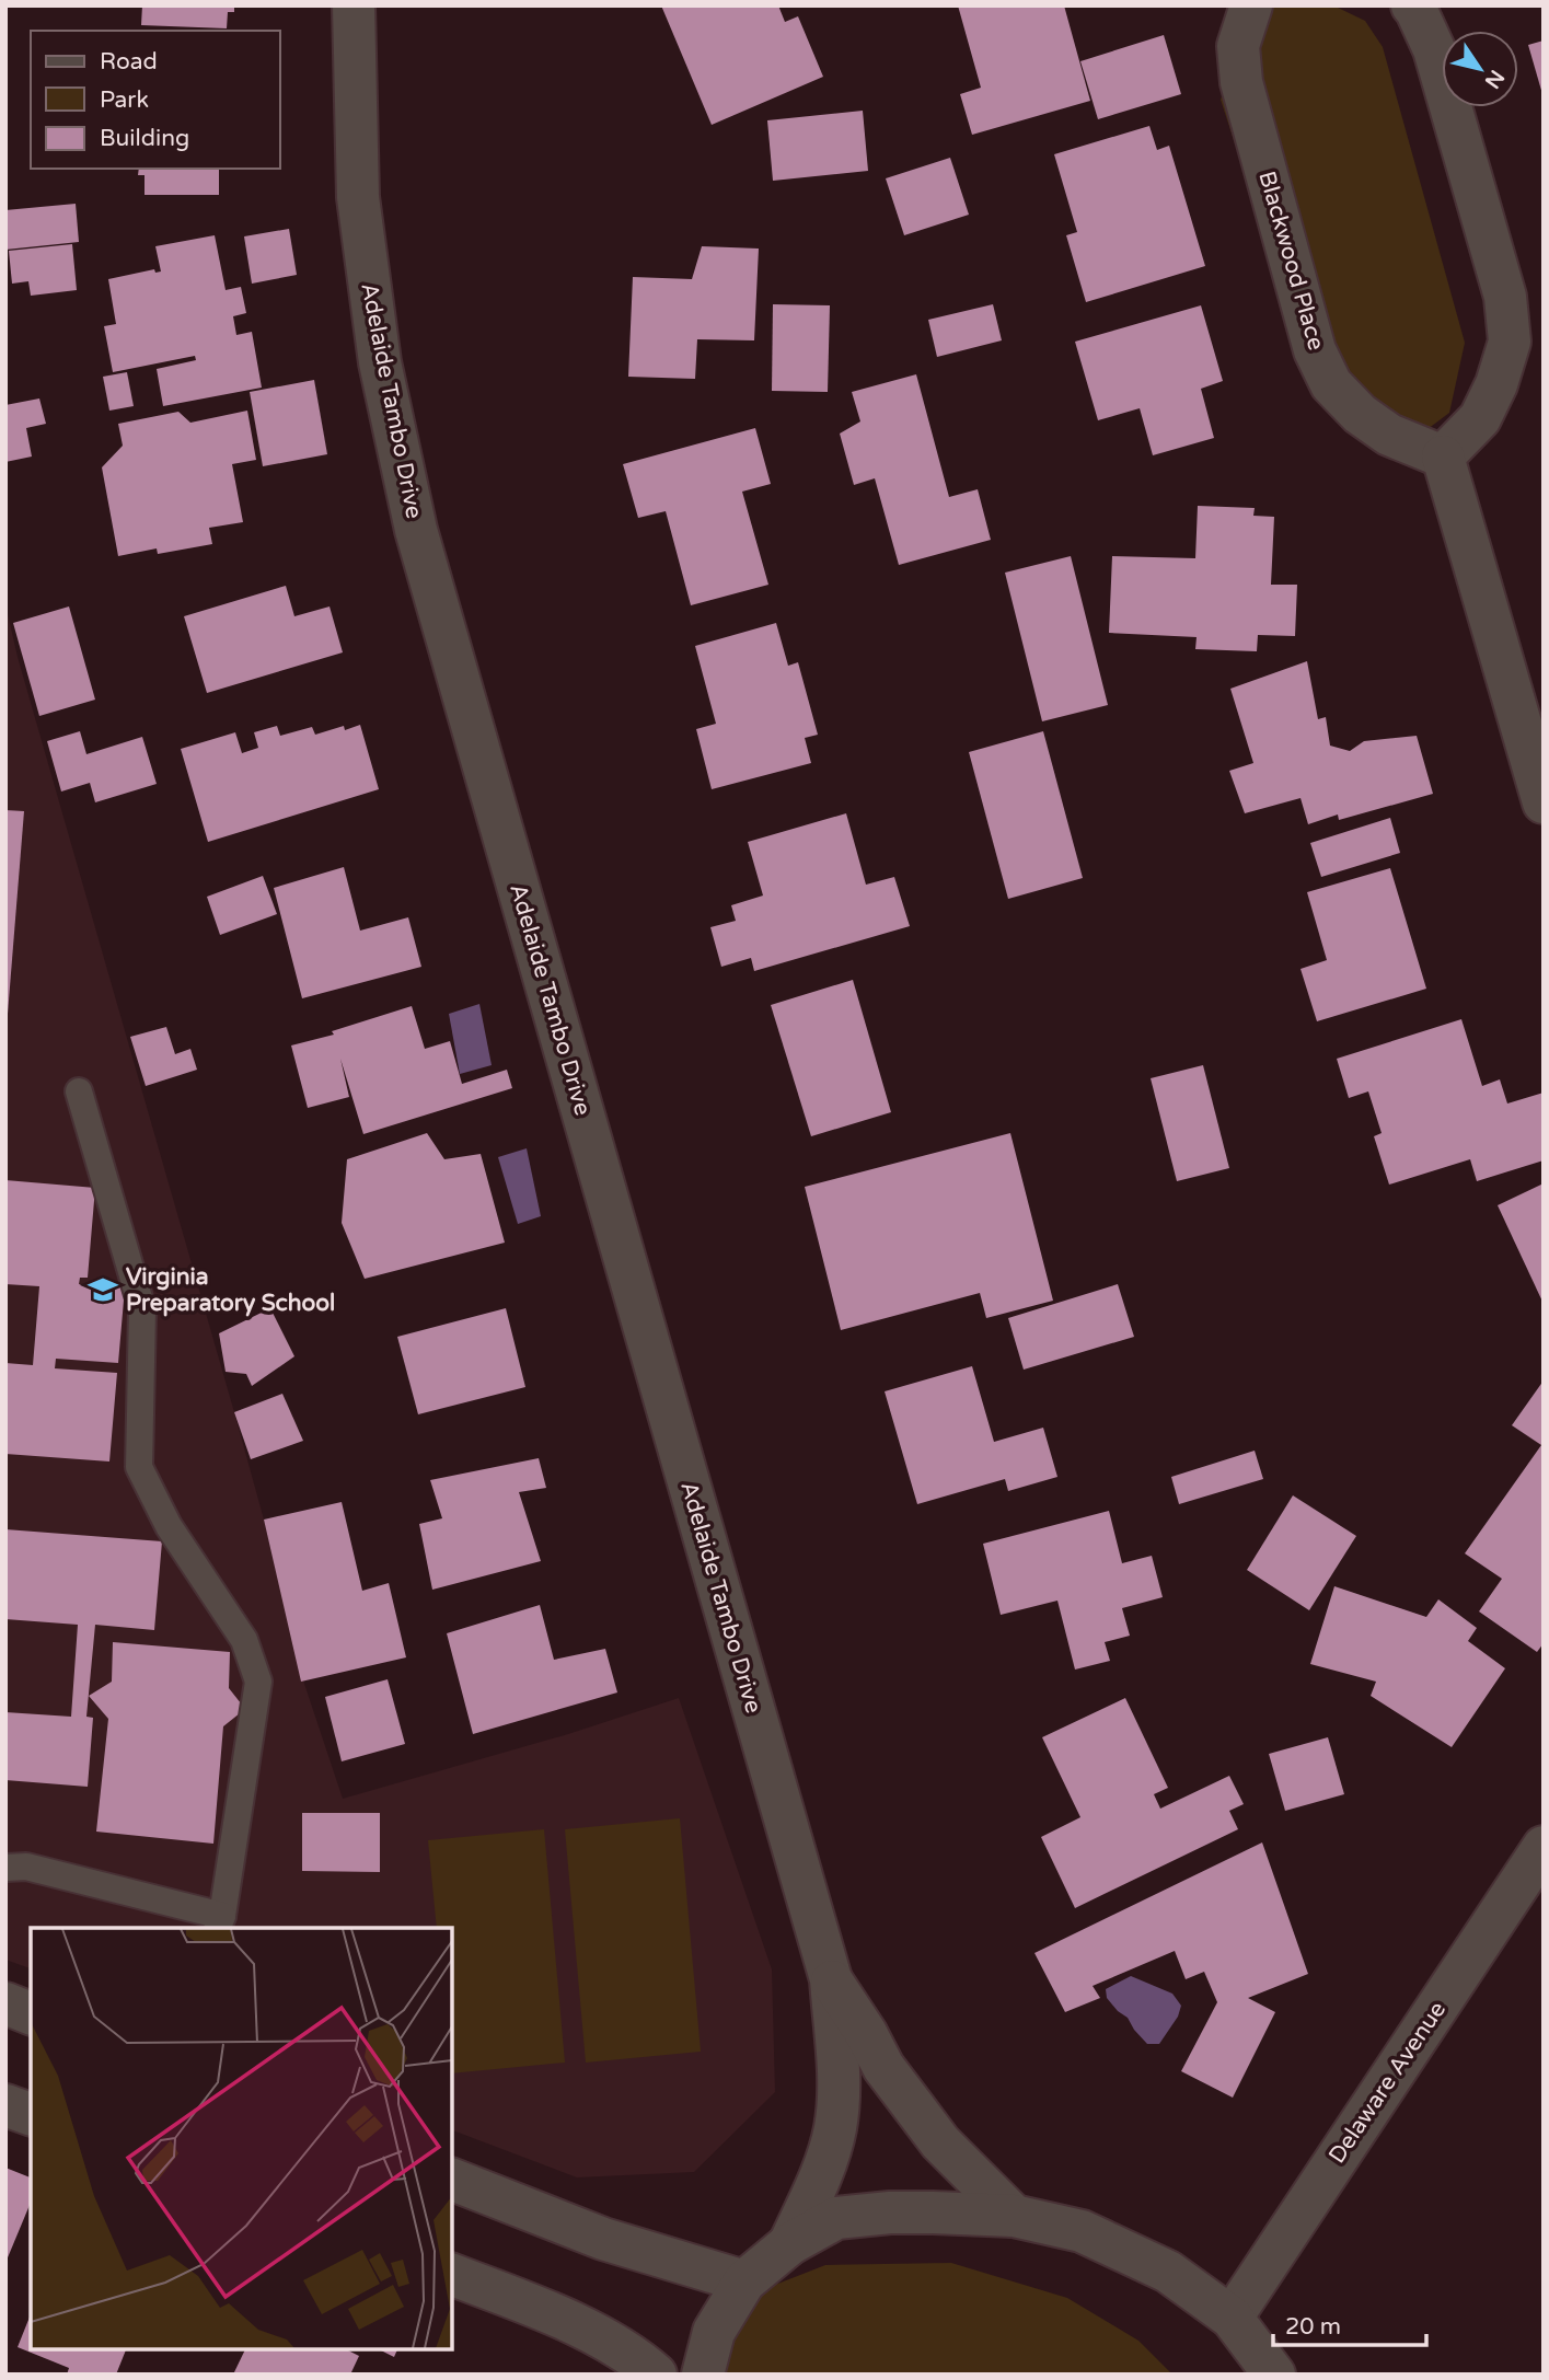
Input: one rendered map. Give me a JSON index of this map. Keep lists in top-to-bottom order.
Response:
{
  "streets": {
    "street": ["Blackwood Place", "Adelaide Tambo Drive", "Delaware Avenue"]
  },
  "places": {
    "school or university": ["Virginia Preparatory School"]
  },
  "legend": ["Road", "Park", "Building"],
  "scale_bar": "20 m",
  "north": "bottom right"
}
